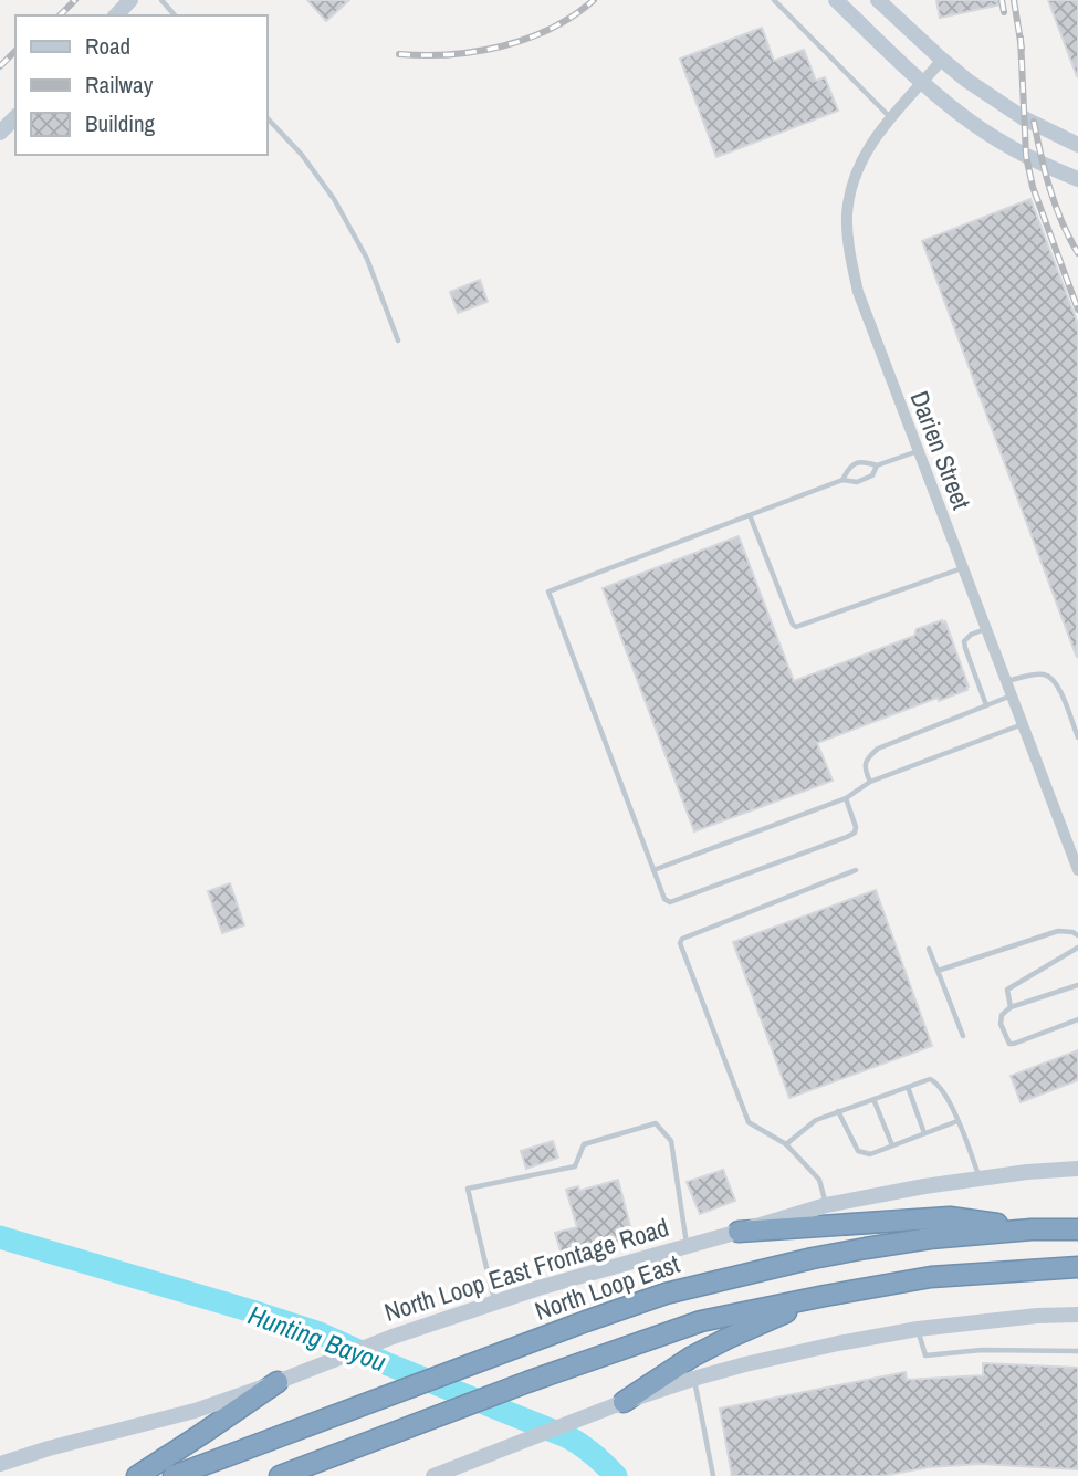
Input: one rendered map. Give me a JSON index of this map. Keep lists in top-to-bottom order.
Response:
{
  "streets": {
    "highway": ["North Loop East"],
    "main road": ["North Loop East Frontage Road"],
    "street": ["Darien Street"]
  },
  "water": ["Hunting Bayou"],
  "legend": ["Road", "Railway", "Building"]
}
